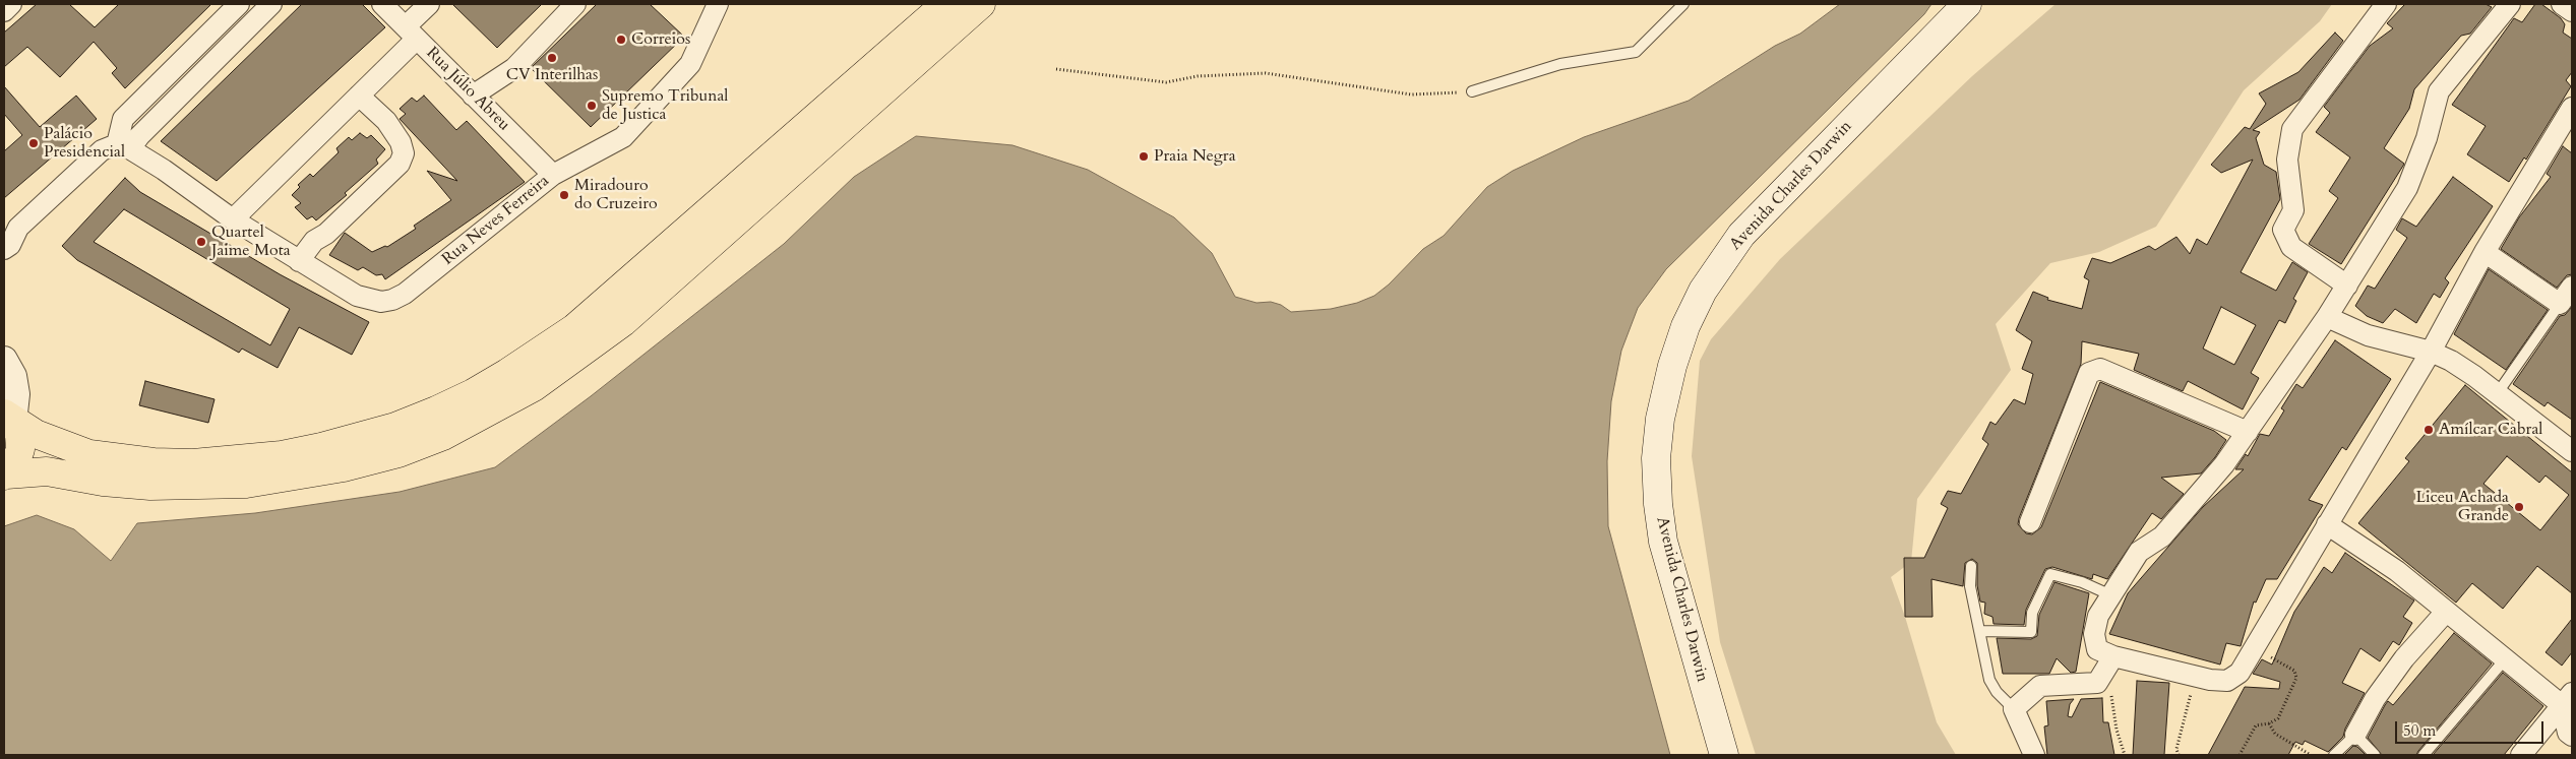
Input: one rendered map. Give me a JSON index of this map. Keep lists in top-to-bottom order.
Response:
{
  "streets": {
    "main road": ["Avenida Charles Darwin"],
    "street": ["Rua Júlio Abreu", "Rua Neves Ferreira"]
  },
  "crossings": [
    ["Rua Júlio Abreu", "Rua Neves Ferreira"]
  ],
  "places": [
    "Correios",
    "CV Interilhas",
    "Supremo Tribunal de Justica",
    "Palácio Presidencial",
    "Praia Negra",
    "Miradouro do Cruzeiro",
    "Quartel Jaime Mota",
    "Amílcar Cabral",
    "Liceu Achada Grande"
  ],
  "scale_bar": "50 m"
}
